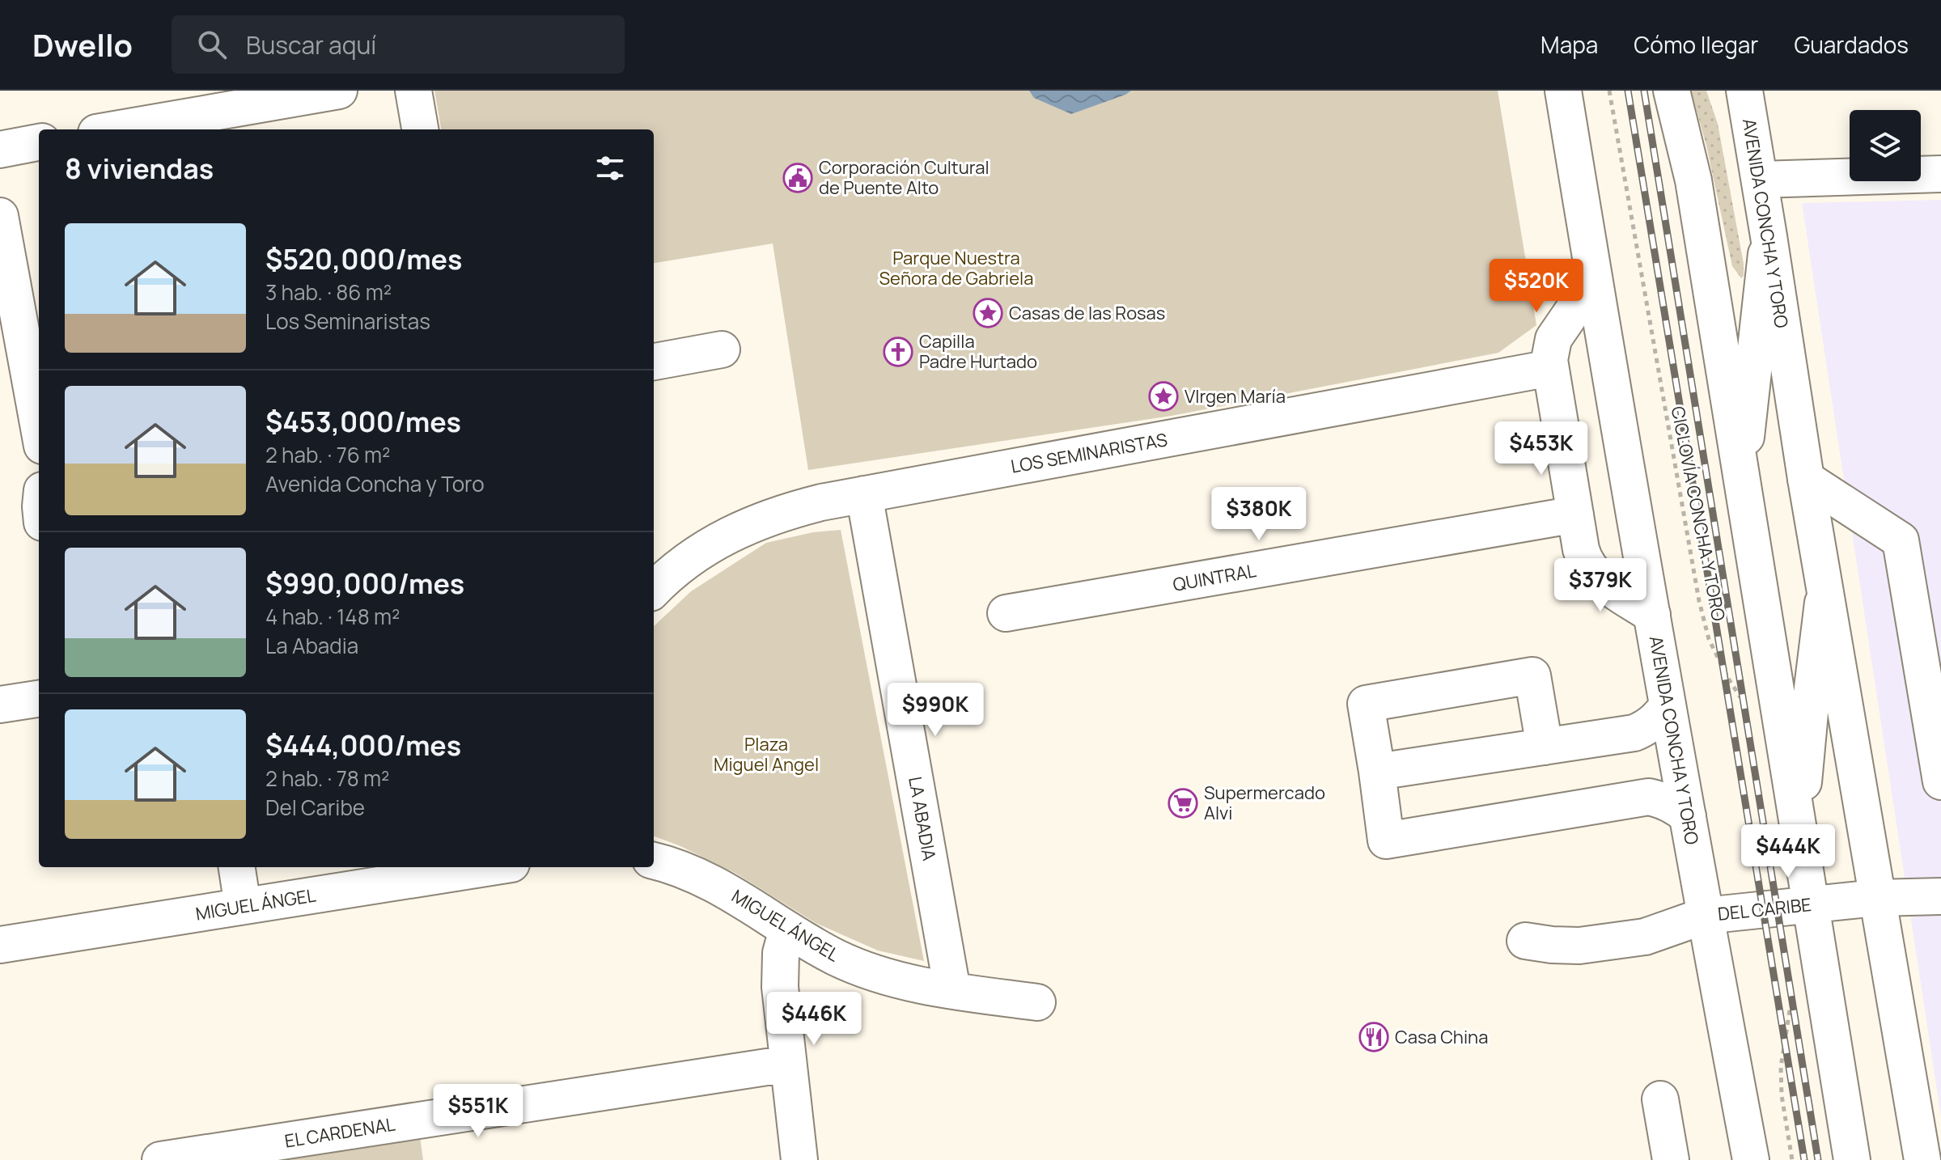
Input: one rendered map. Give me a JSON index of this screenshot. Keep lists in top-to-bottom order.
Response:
{
  "streets": {
    "street": [
      "AVENIDA CONCHA Y TORO",
      "LOS SEMINARISTAS",
      "QUINTRAL",
      "LA ABADIA",
      "MIGUEL ÁNGEL",
      "DEL CARIBE",
      "EL CARDENAL"
    ],
    "path": ["CICLOVÍA CONCHA Y TORO"]
  },
  "crossings": [
    ["AVENIDA CONCHA Y TORO", "DEL CARIBE"],
    ["LOS SEMINARISTAS", "LA ABADIA"],
    ["LA ABADIA", "MIGUEL ÁNGEL"]
  ],
  "parks": ["Parque Nuestra Señora de Gabriela", "Plaza Miguel Angel"],
  "places": {
    "public building": ["Corporación Cultural de Puente Alto"],
    "place": ["Casas de las Rosas", "VIrgen María"],
    "church": ["Capilla Padre Hurtado"],
    "supermarket": ["Supermercado Alvi"],
    "restaurant": ["Casa China"]
  },
  "page": {
    "header": "Dwello",
    "search": "Buscar aquí",
    "nav": ["Mapa", "Cómo llegar", "Guardados"],
    "heading": "8 viviendas",
    "list": [
      {
        "name": "$520,000/mes",
        "note": "3 hab. · 86 m² · Los Seminaristas"
      },
      {
        "name": "$453,000/mes",
        "note": "2 hab. · 76 m² · Avenida Concha y Toro"
      },
      {
        "name": "$990,000/mes",
        "note": "4 hab. · 148 m² · La Abadia"
      },
      {
        "name": "$444,000/mes",
        "note": "2 hab. · 78 m² · Del Caribe"
      }
    ],
    "price": [
      "$520K",
      "$453K",
      "$380K",
      "$379K",
      "$990K",
      "$444K",
      "$446K",
      "$551K"
    ]
  }
}
